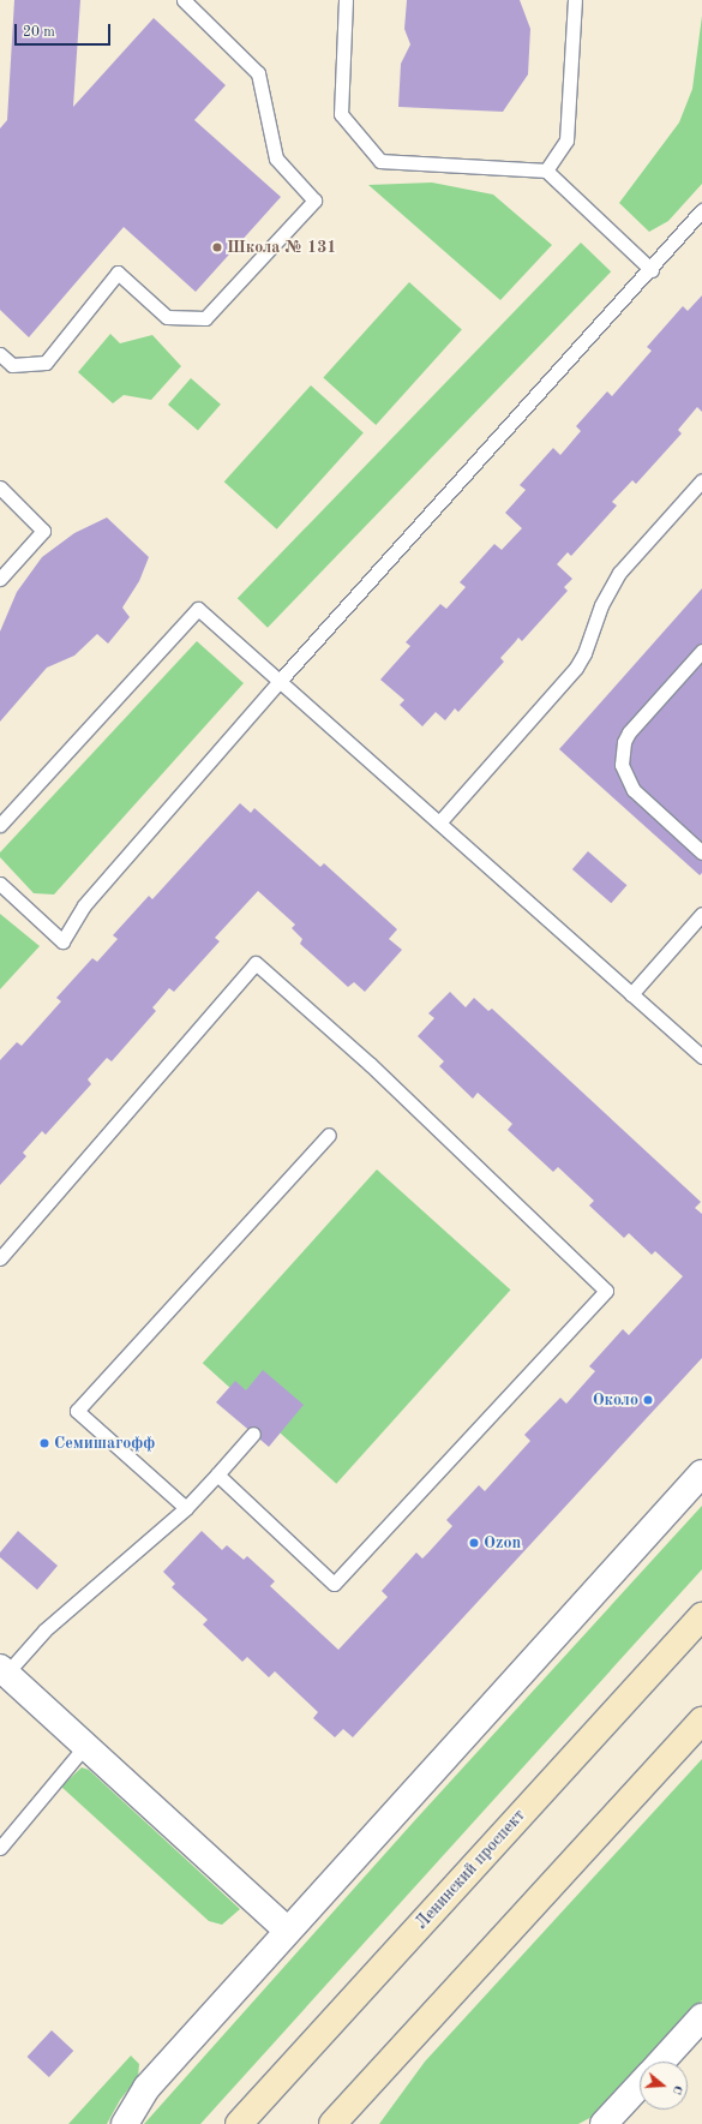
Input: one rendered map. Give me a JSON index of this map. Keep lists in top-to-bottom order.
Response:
{
  "streets": {
    "street": ["Ленинский проспект"]
  },
  "places": [
    "Школа № 131",
    "Около",
    "Семишагофф",
    "Ozon"
  ],
  "scale_bar": "20 m",
  "north": "right"
}
